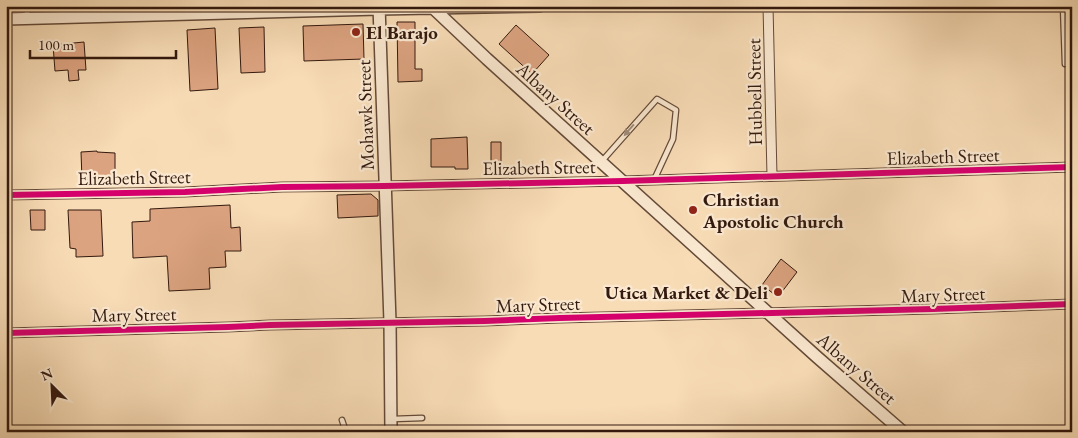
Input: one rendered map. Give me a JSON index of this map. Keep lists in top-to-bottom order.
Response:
{
  "streets": {
    "street": [
      "Hubbell Street",
      "Albany Street",
      "Mohawk Street",
      "Elizabeth Street",
      "Mary Street"
    ]
  },
  "crossings": [
    ["Hubbell Street", "Elizabeth Street"],
    ["Albany Street", "Elizabeth Street"],
    ["Albany Street", "Mary Street"],
    ["Mohawk Street", "Elizabeth Street"],
    ["Mohawk Street", "Mary Street"]
  ],
  "places": ["El Barajo", "Christian Apostolic Church", "Utica Market & Deli"],
  "scale_bar": "100 m",
  "north": "top left"
}
